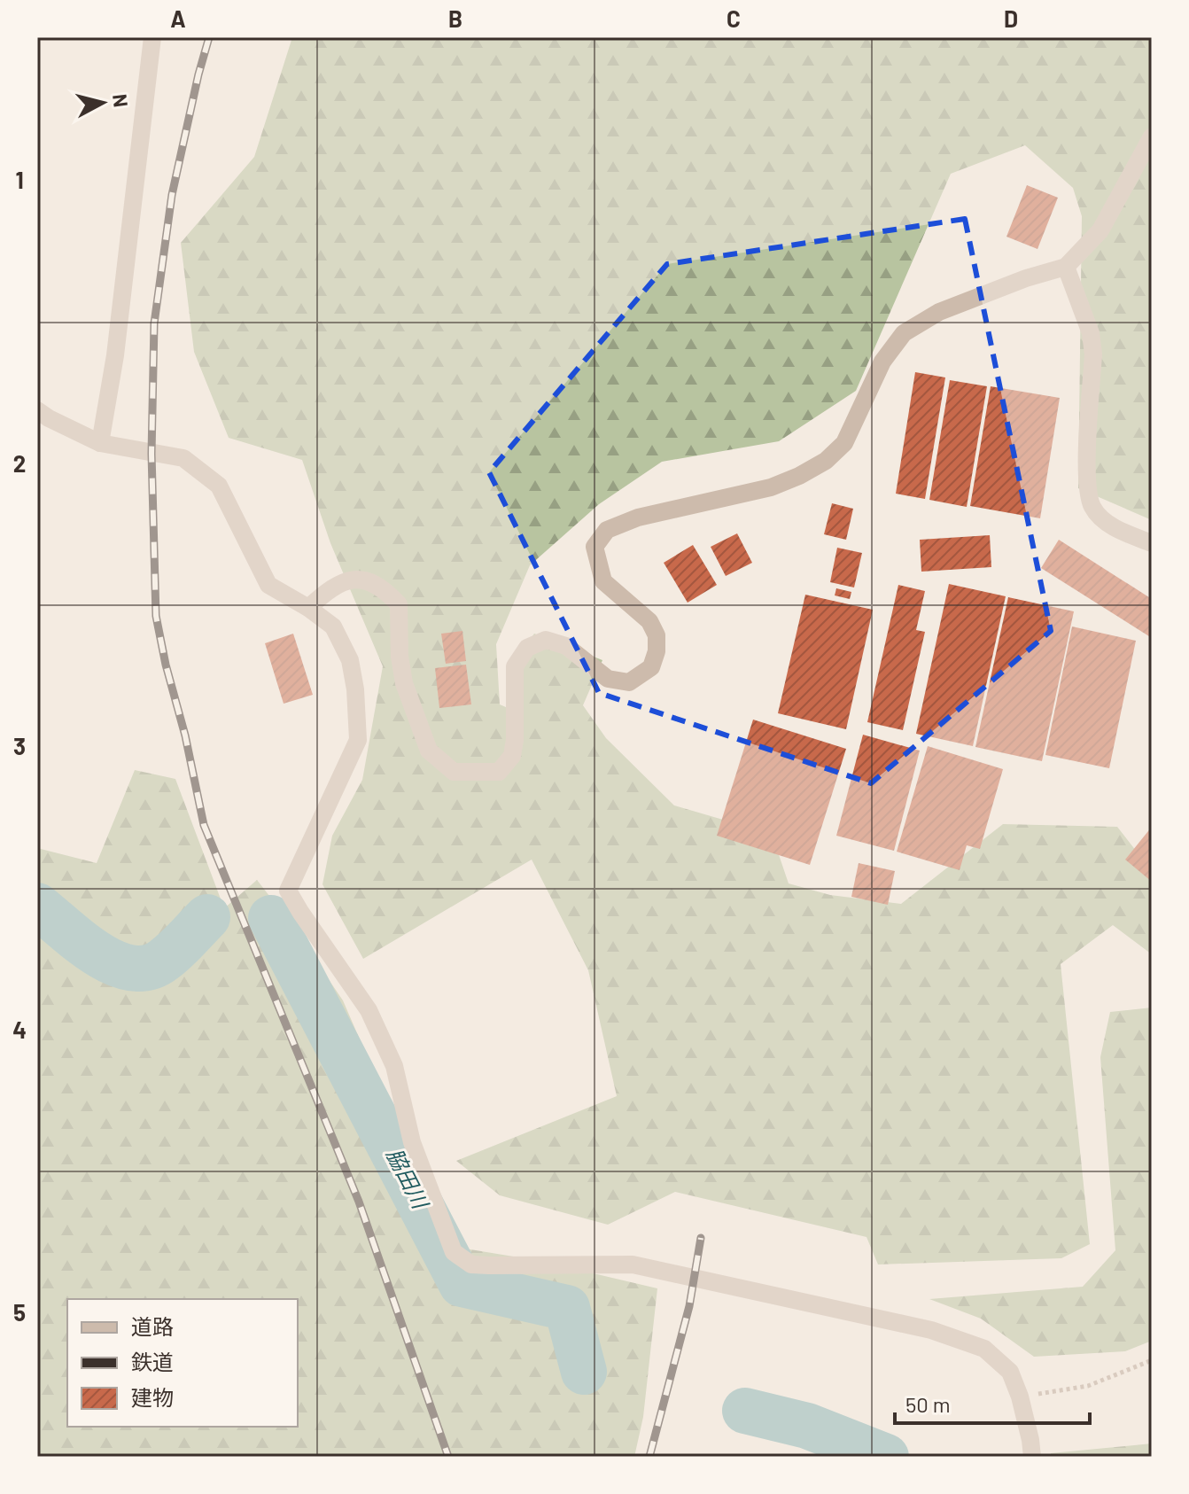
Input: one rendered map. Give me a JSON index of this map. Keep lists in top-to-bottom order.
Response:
{
  "water": ["脇田川"],
  "legend": ["道路", "鉄道", "建物"],
  "scale_bar": "50 m",
  "north": "right",
  "grid": {
    "columns": [
      "A",
      "B",
      "C",
      "D"
    ],
    "rows": [
      "1",
      "2",
      "3",
      "4",
      "5"
    ]
  }
}
